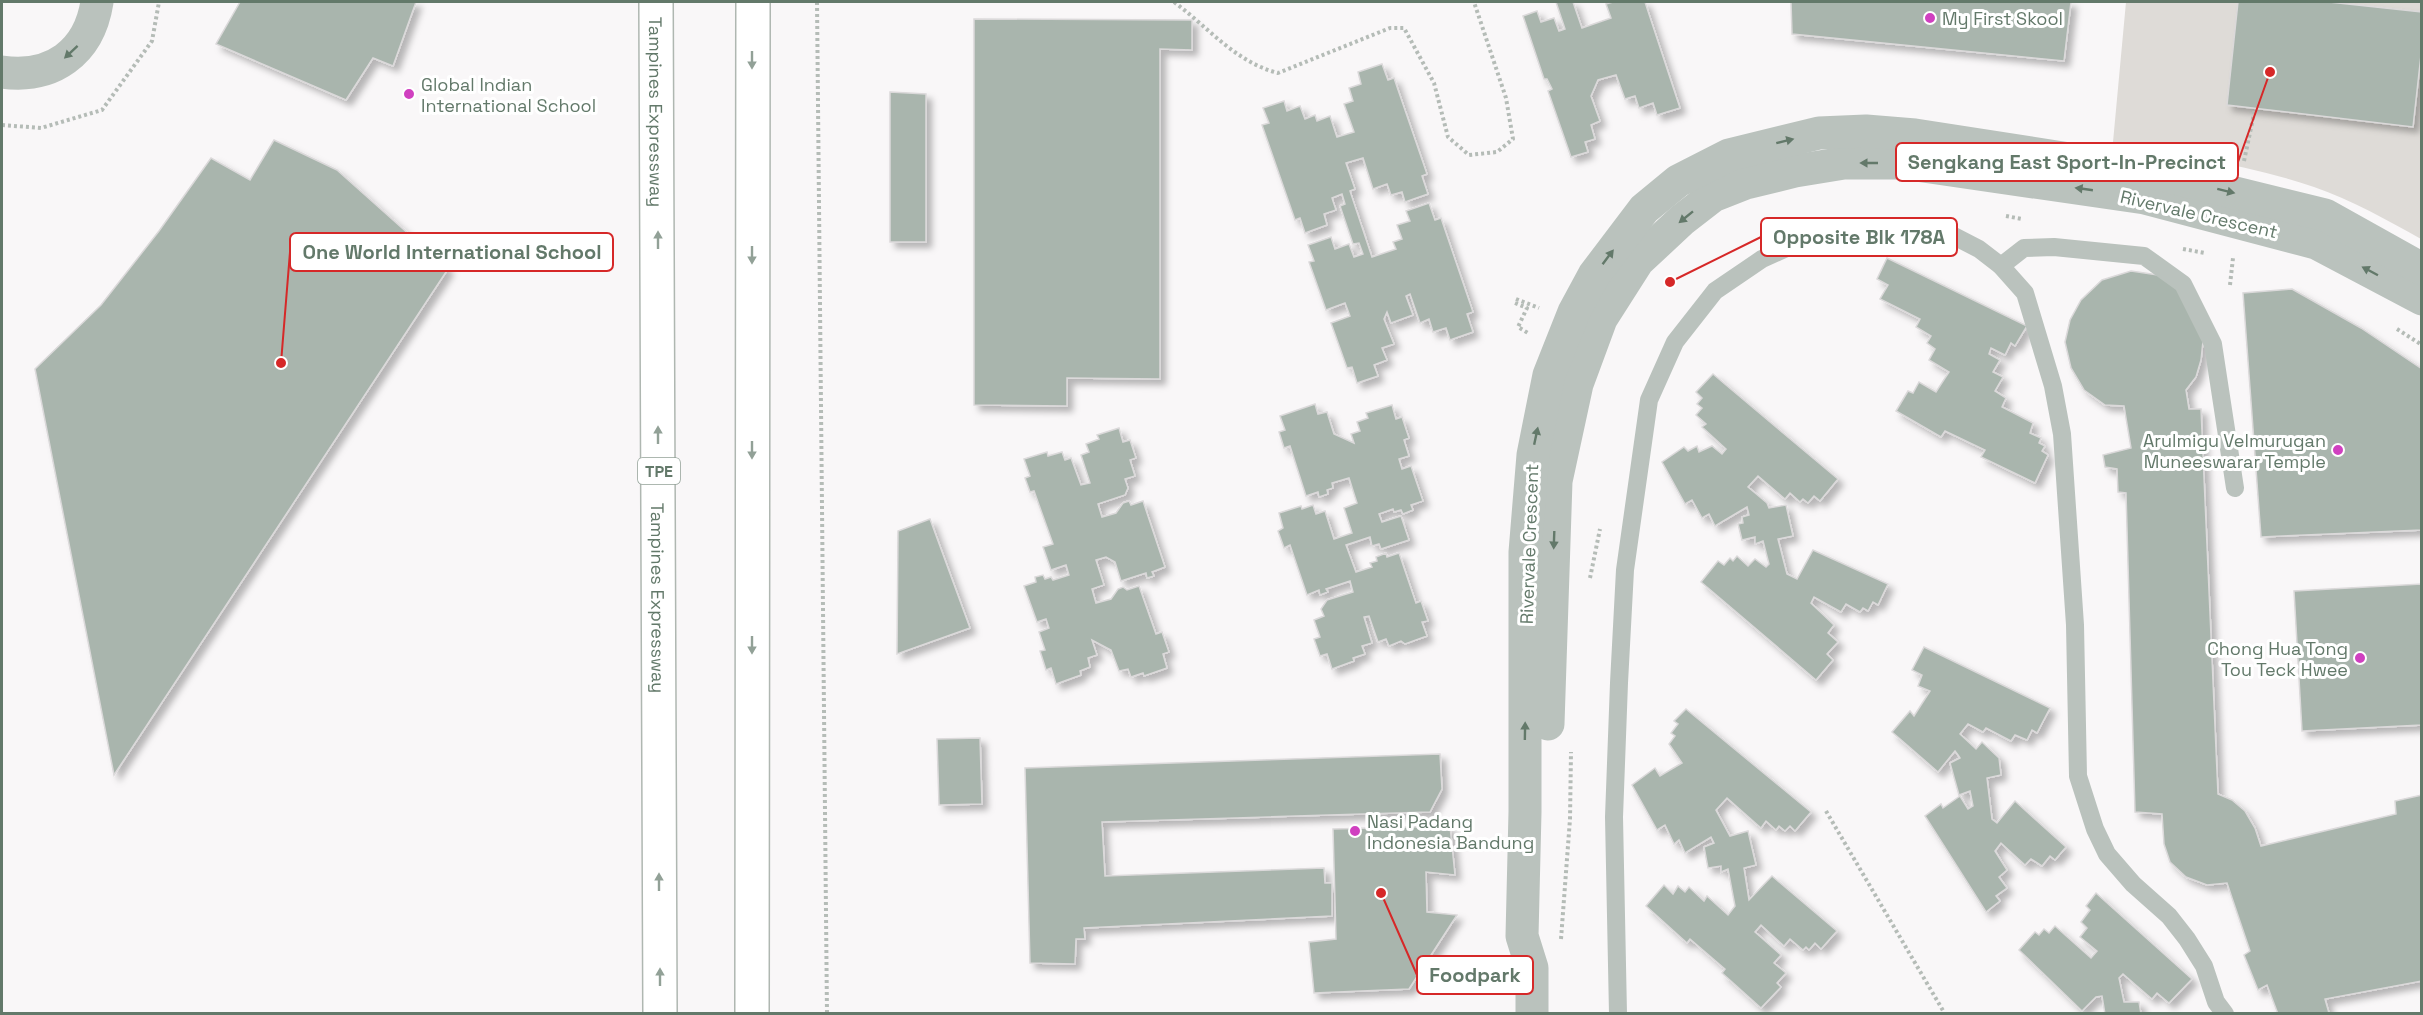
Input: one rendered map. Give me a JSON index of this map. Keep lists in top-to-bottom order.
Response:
{
  "streets": {
    "highway": ["Tampines Expressway", "TPE"],
    "street": ["Rivervale Crescent"]
  },
  "places": [
    "My First Skool",
    "Sengkang East Sport-In-Precinct",
    "Global Indian International School",
    "Opposite Blk 178A",
    "One World International School",
    "Arulmigu Velmurugan Muneeswarar Temple",
    "Chong Hua Tong Tou Teck Hwee",
    "Nasi Padang Indonesia Bandung",
    "Foodpark"
  ]
}
